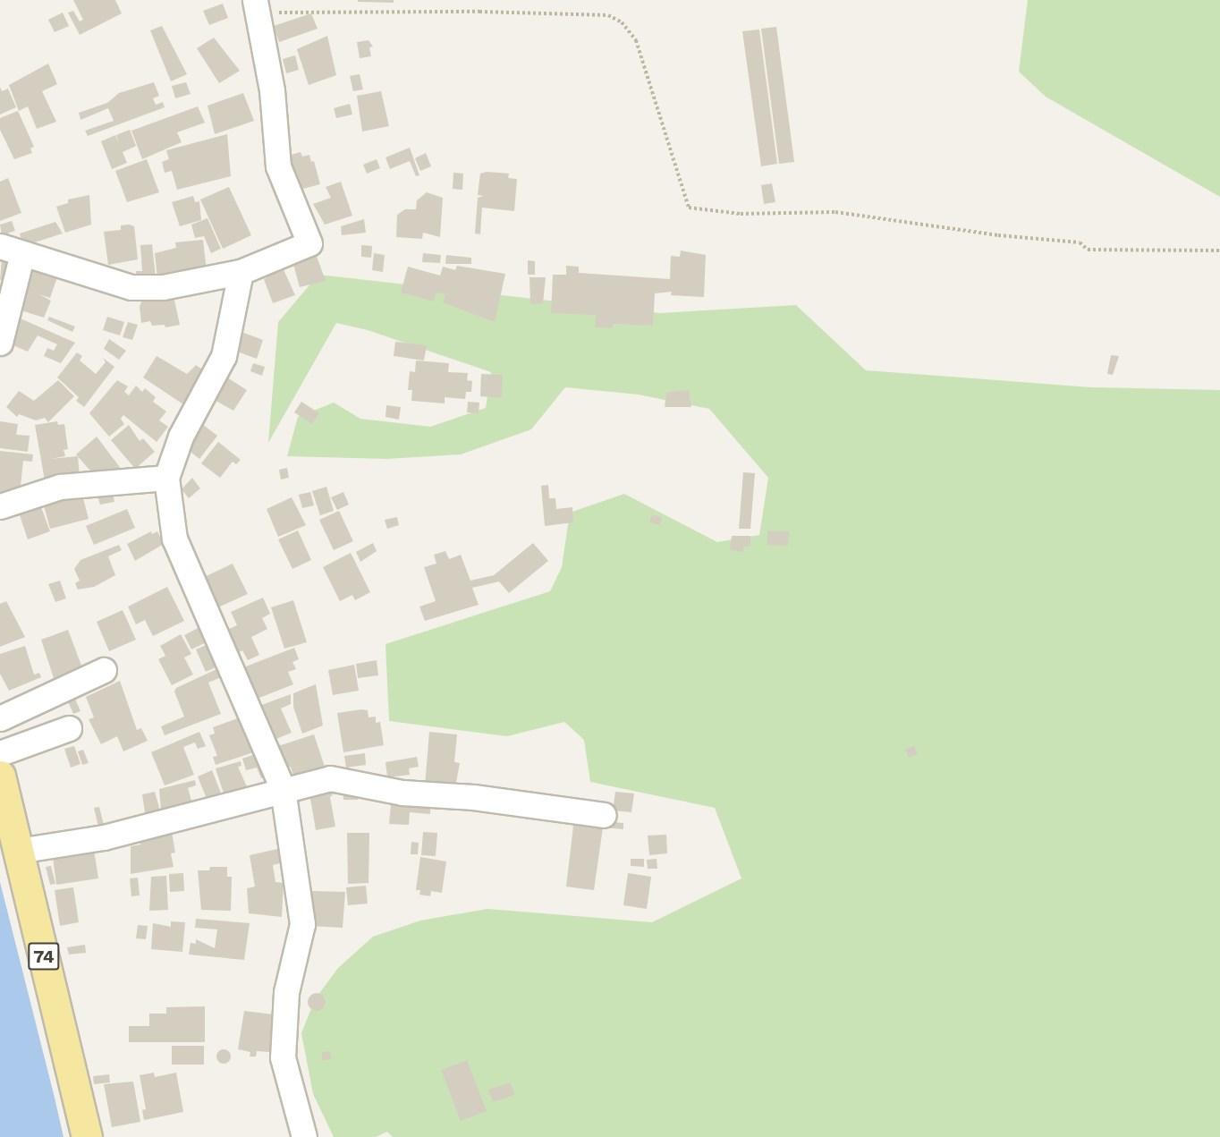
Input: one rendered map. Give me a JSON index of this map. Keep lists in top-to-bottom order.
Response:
{
  "streets": {
    "main road": ["74"]
  }
}
